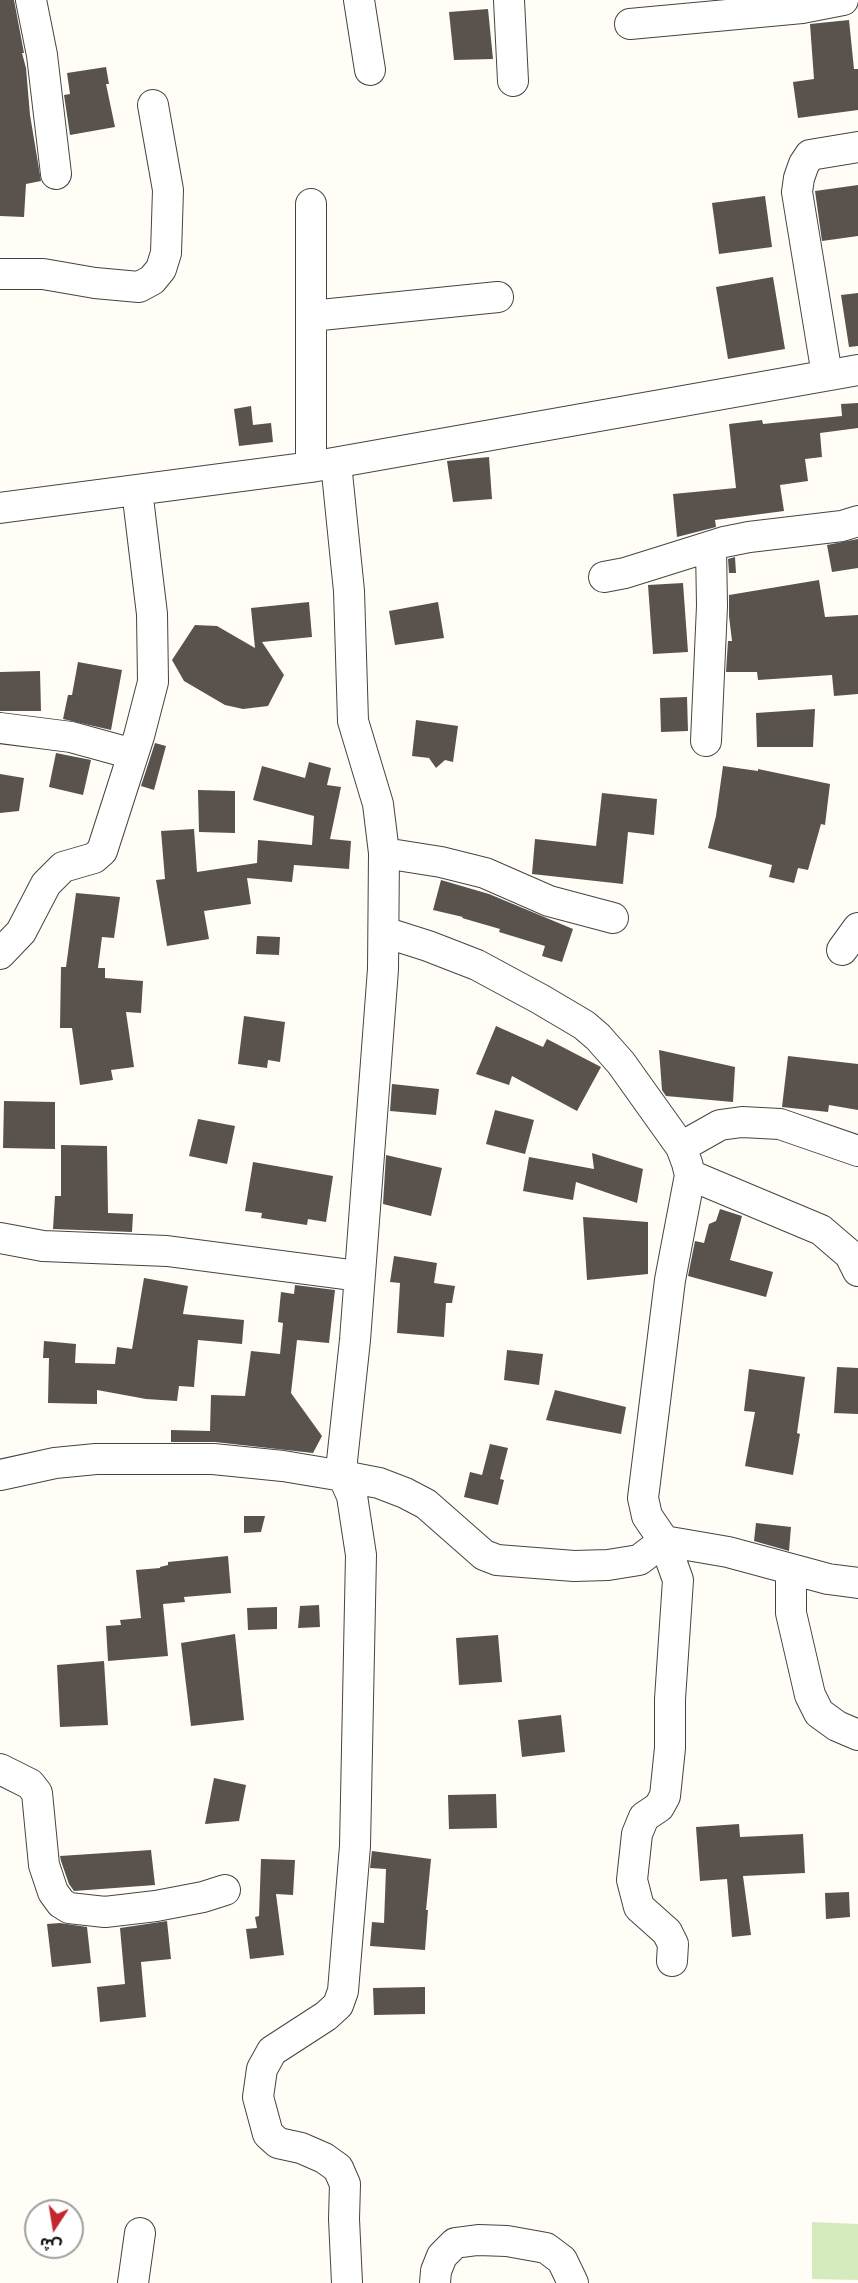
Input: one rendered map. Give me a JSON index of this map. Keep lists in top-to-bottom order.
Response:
{
  "north": "bottom"
}
